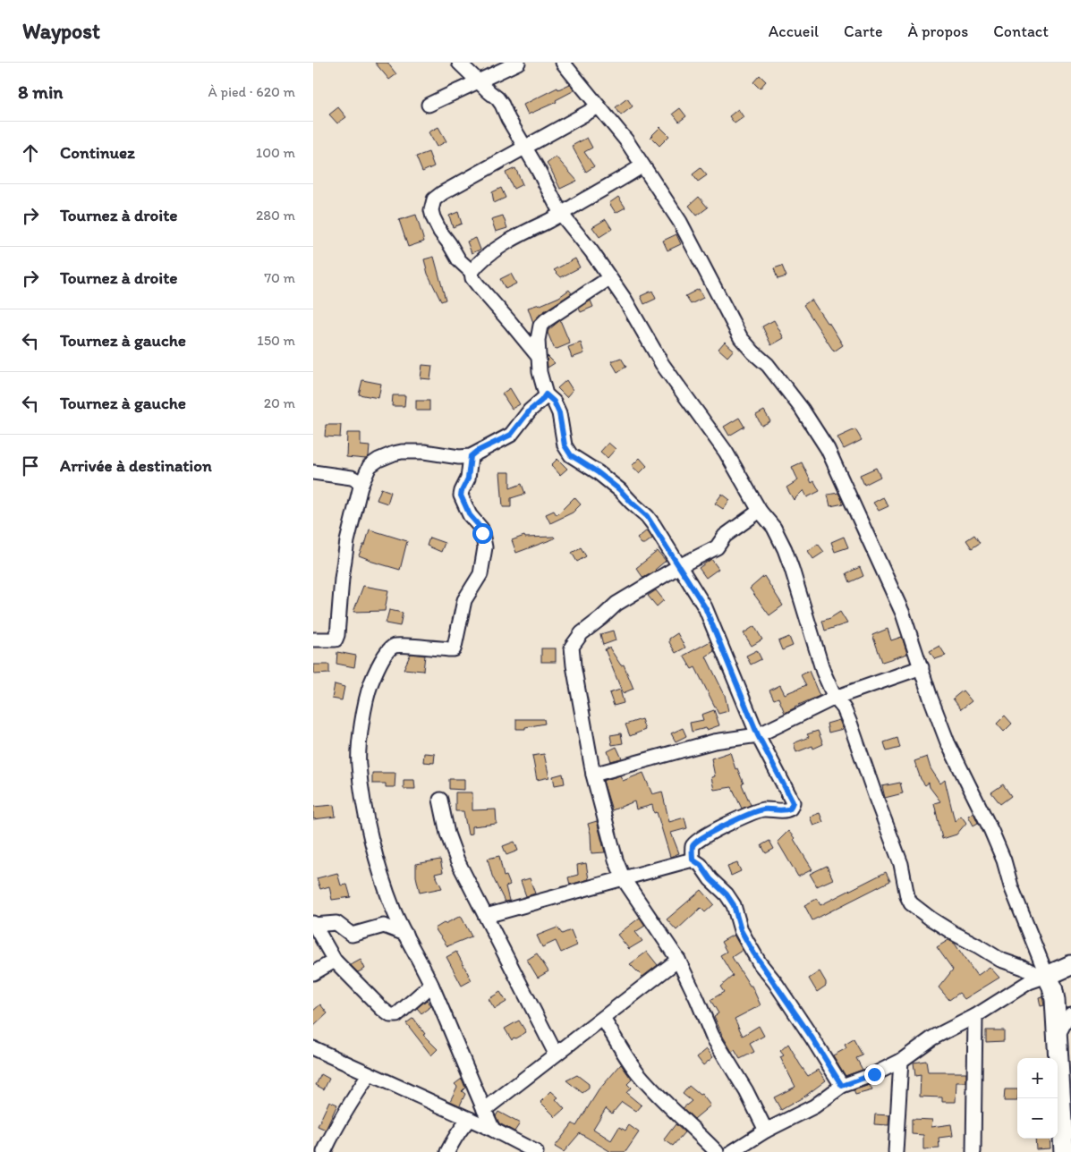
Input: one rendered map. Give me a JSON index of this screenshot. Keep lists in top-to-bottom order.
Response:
{
  "page": {
    "header": "Waypost",
    "nav": [
      "Accueil",
      "Carte",
      "À propos",
      "Contact"
    ],
    "heading": ["8 min", "À pied · 620 m"],
    "list": [
      ["Continuez", "100 m"],
      ["Tournez à droite", "280 m"],
      ["Tournez à droite", "70 m"],
      ["Tournez à gauche", "150 m"],
      ["Tournez à gauche", "20 m"],
      "Arrivée à destination"
    ],
    "map_buttons": ["+", "−"]
  }
}
